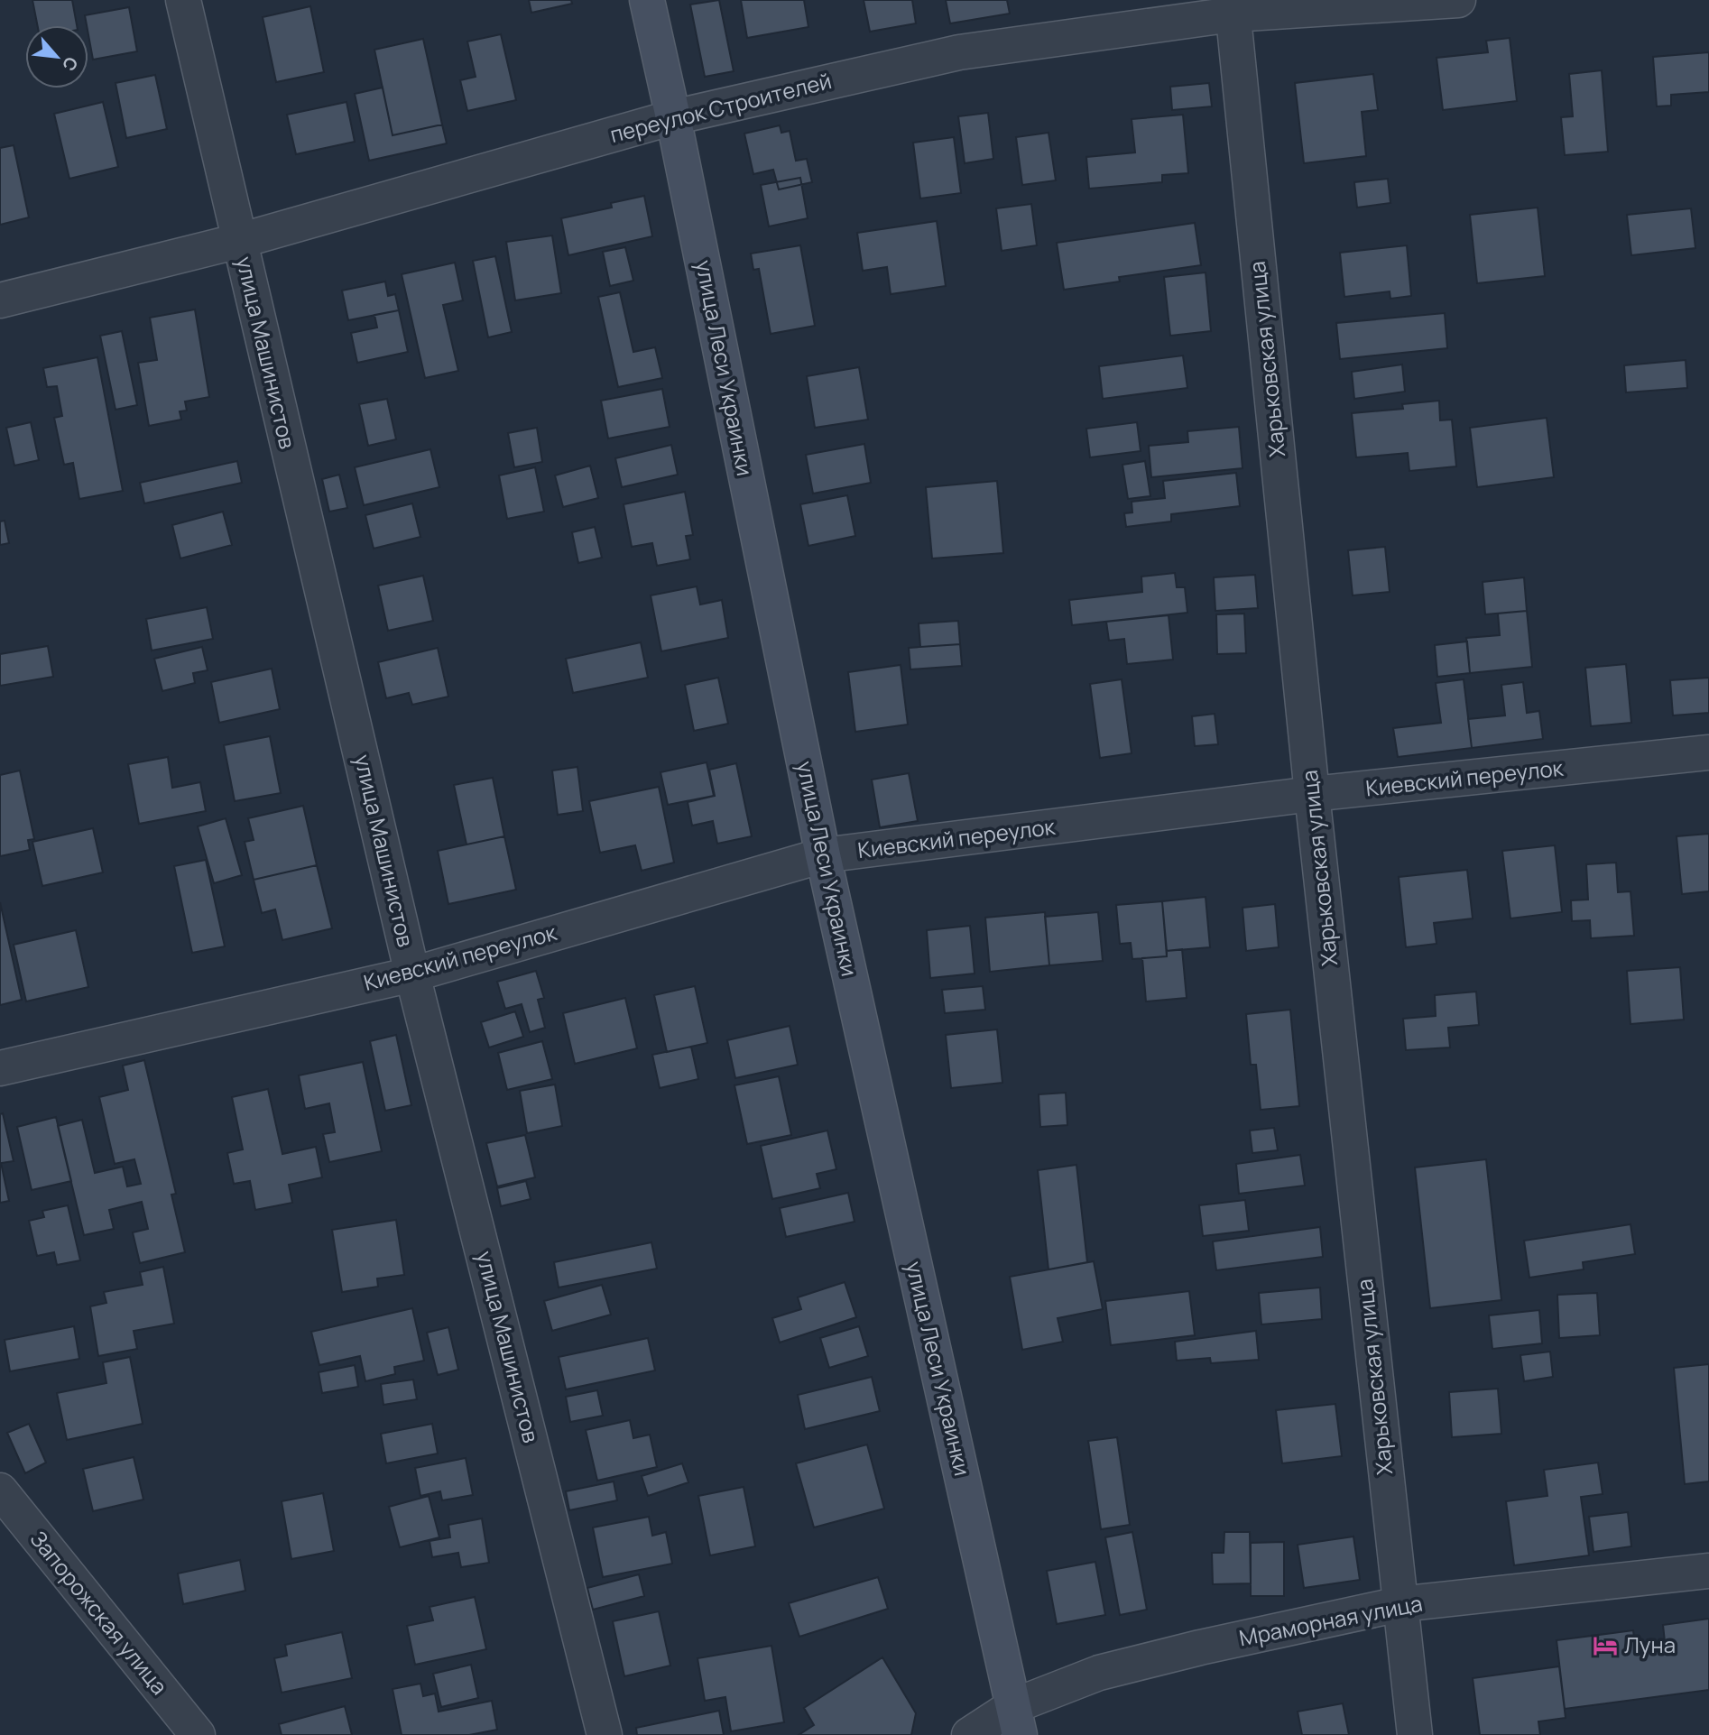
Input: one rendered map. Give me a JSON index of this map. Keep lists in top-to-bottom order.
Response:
{
  "streets": {
    "main road": ["улица Леси Украинки"],
    "street": [
      "переулок Строителей",
      "улица Машинистов",
      "Харьковская улица",
      "Киевский переулок",
      "Запорожская улица",
      "Мраморная улица"
    ]
  },
  "crossings": [
    ["переулок Строителей", "улица Машинистов"],
    ["переулок Строителей", "Харьковская улица"],
    ["переулок Строителей", "улица Леси Украинки"],
    ["улица Машинистов", "Киевский переулок"],
    ["Харьковская улица", "Киевский переулок"],
    ["Харьковская улица", "Мраморная улица"],
    ["улица Леси Украинки", "Киевский переулок"],
    ["улица Леси Украинки", "Мраморная улица"]
  ],
  "places": {
    "hotel": ["Луна"]
  },
  "north": "bottom right"
}
